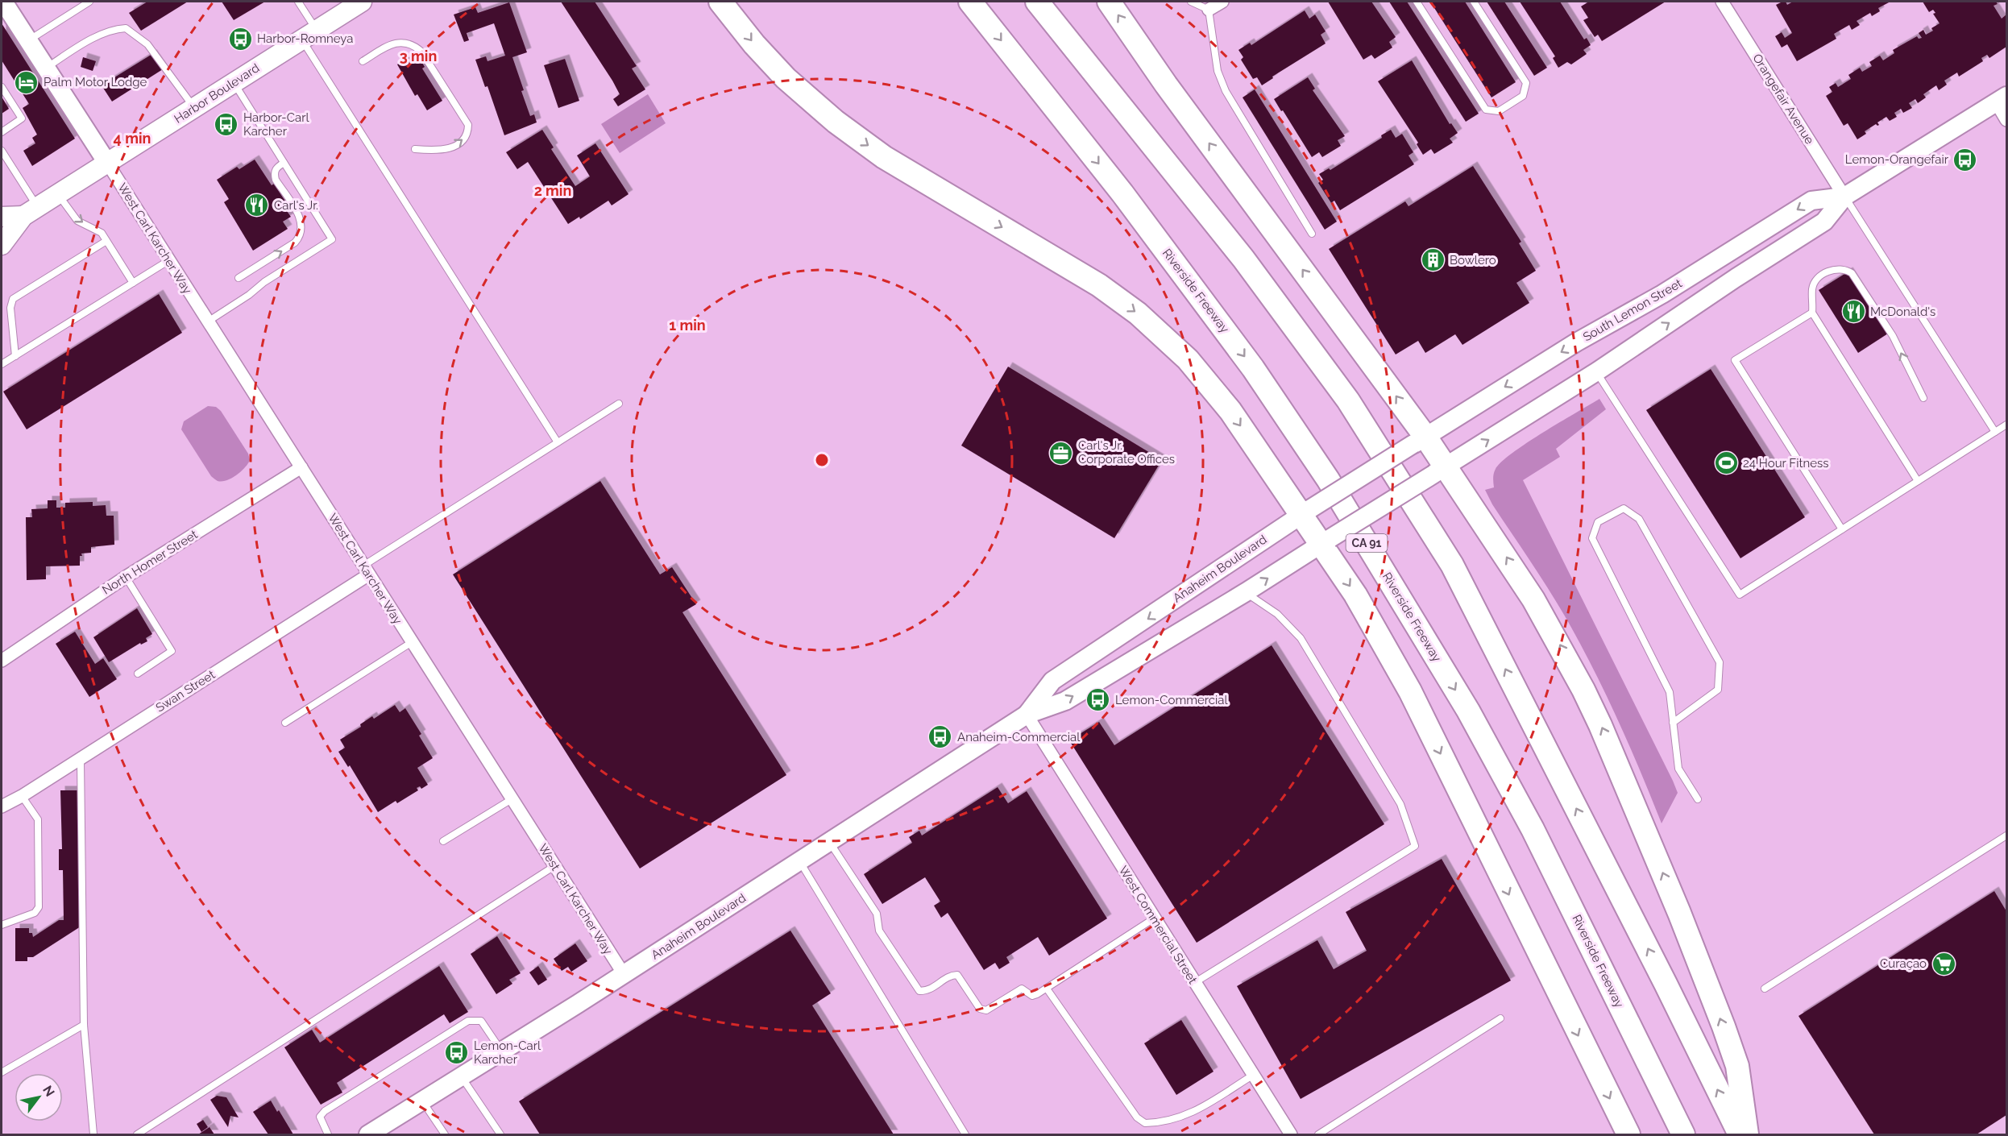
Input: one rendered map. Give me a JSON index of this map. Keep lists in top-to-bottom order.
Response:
{
  "streets": {
    "highway": ["Riverside Freeway", "CA 91"],
    "main road": ["Harbor Boulevard"],
    "street": [
      "Orangefair Avenue",
      "West Carl Karcher Way",
      "South Lemon Street",
      "North Homer Street",
      "Anaheim Boulevard",
      "Swan Street",
      "West Commercial Street"
    ]
  },
  "crossings": [
    ["Harbor Boulevard", "West Carl Karcher Way"],
    ["Orangefair Avenue", "South Lemon Street"],
    ["West Carl Karcher Way", "North Homer Street"],
    ["West Carl Karcher Way", "Anaheim Boulevard"],
    ["West Carl Karcher Way", "Swan Street"],
    ["South Lemon Street", "Anaheim Boulevard"],
    ["Anaheim Boulevard", "West Commercial Street"]
  ],
  "places": {
    "bus stop": [
      "Harbor-Romneya",
      "Harbor-Carl Karcher",
      "Lemon-Orangefair",
      "Lemon-Commercial",
      "Anaheim-Commercial",
      "Lemon-Carl Karcher"
    ],
    "hotel": ["Palm Motor Lodge"],
    "restaurant": ["Carl's Jr.", "McDonald's"],
    "building": ["Bowlero"],
    "office": ["Carl's Jr. Corporate Offices"],
    "sports": ["24 Hour Fitness"],
    "supermarket": ["Curaçao"]
  },
  "north": "top right",
  "rings": [
    "3 min",
    "4 min",
    "2 min",
    "1 min"
  ]
}
